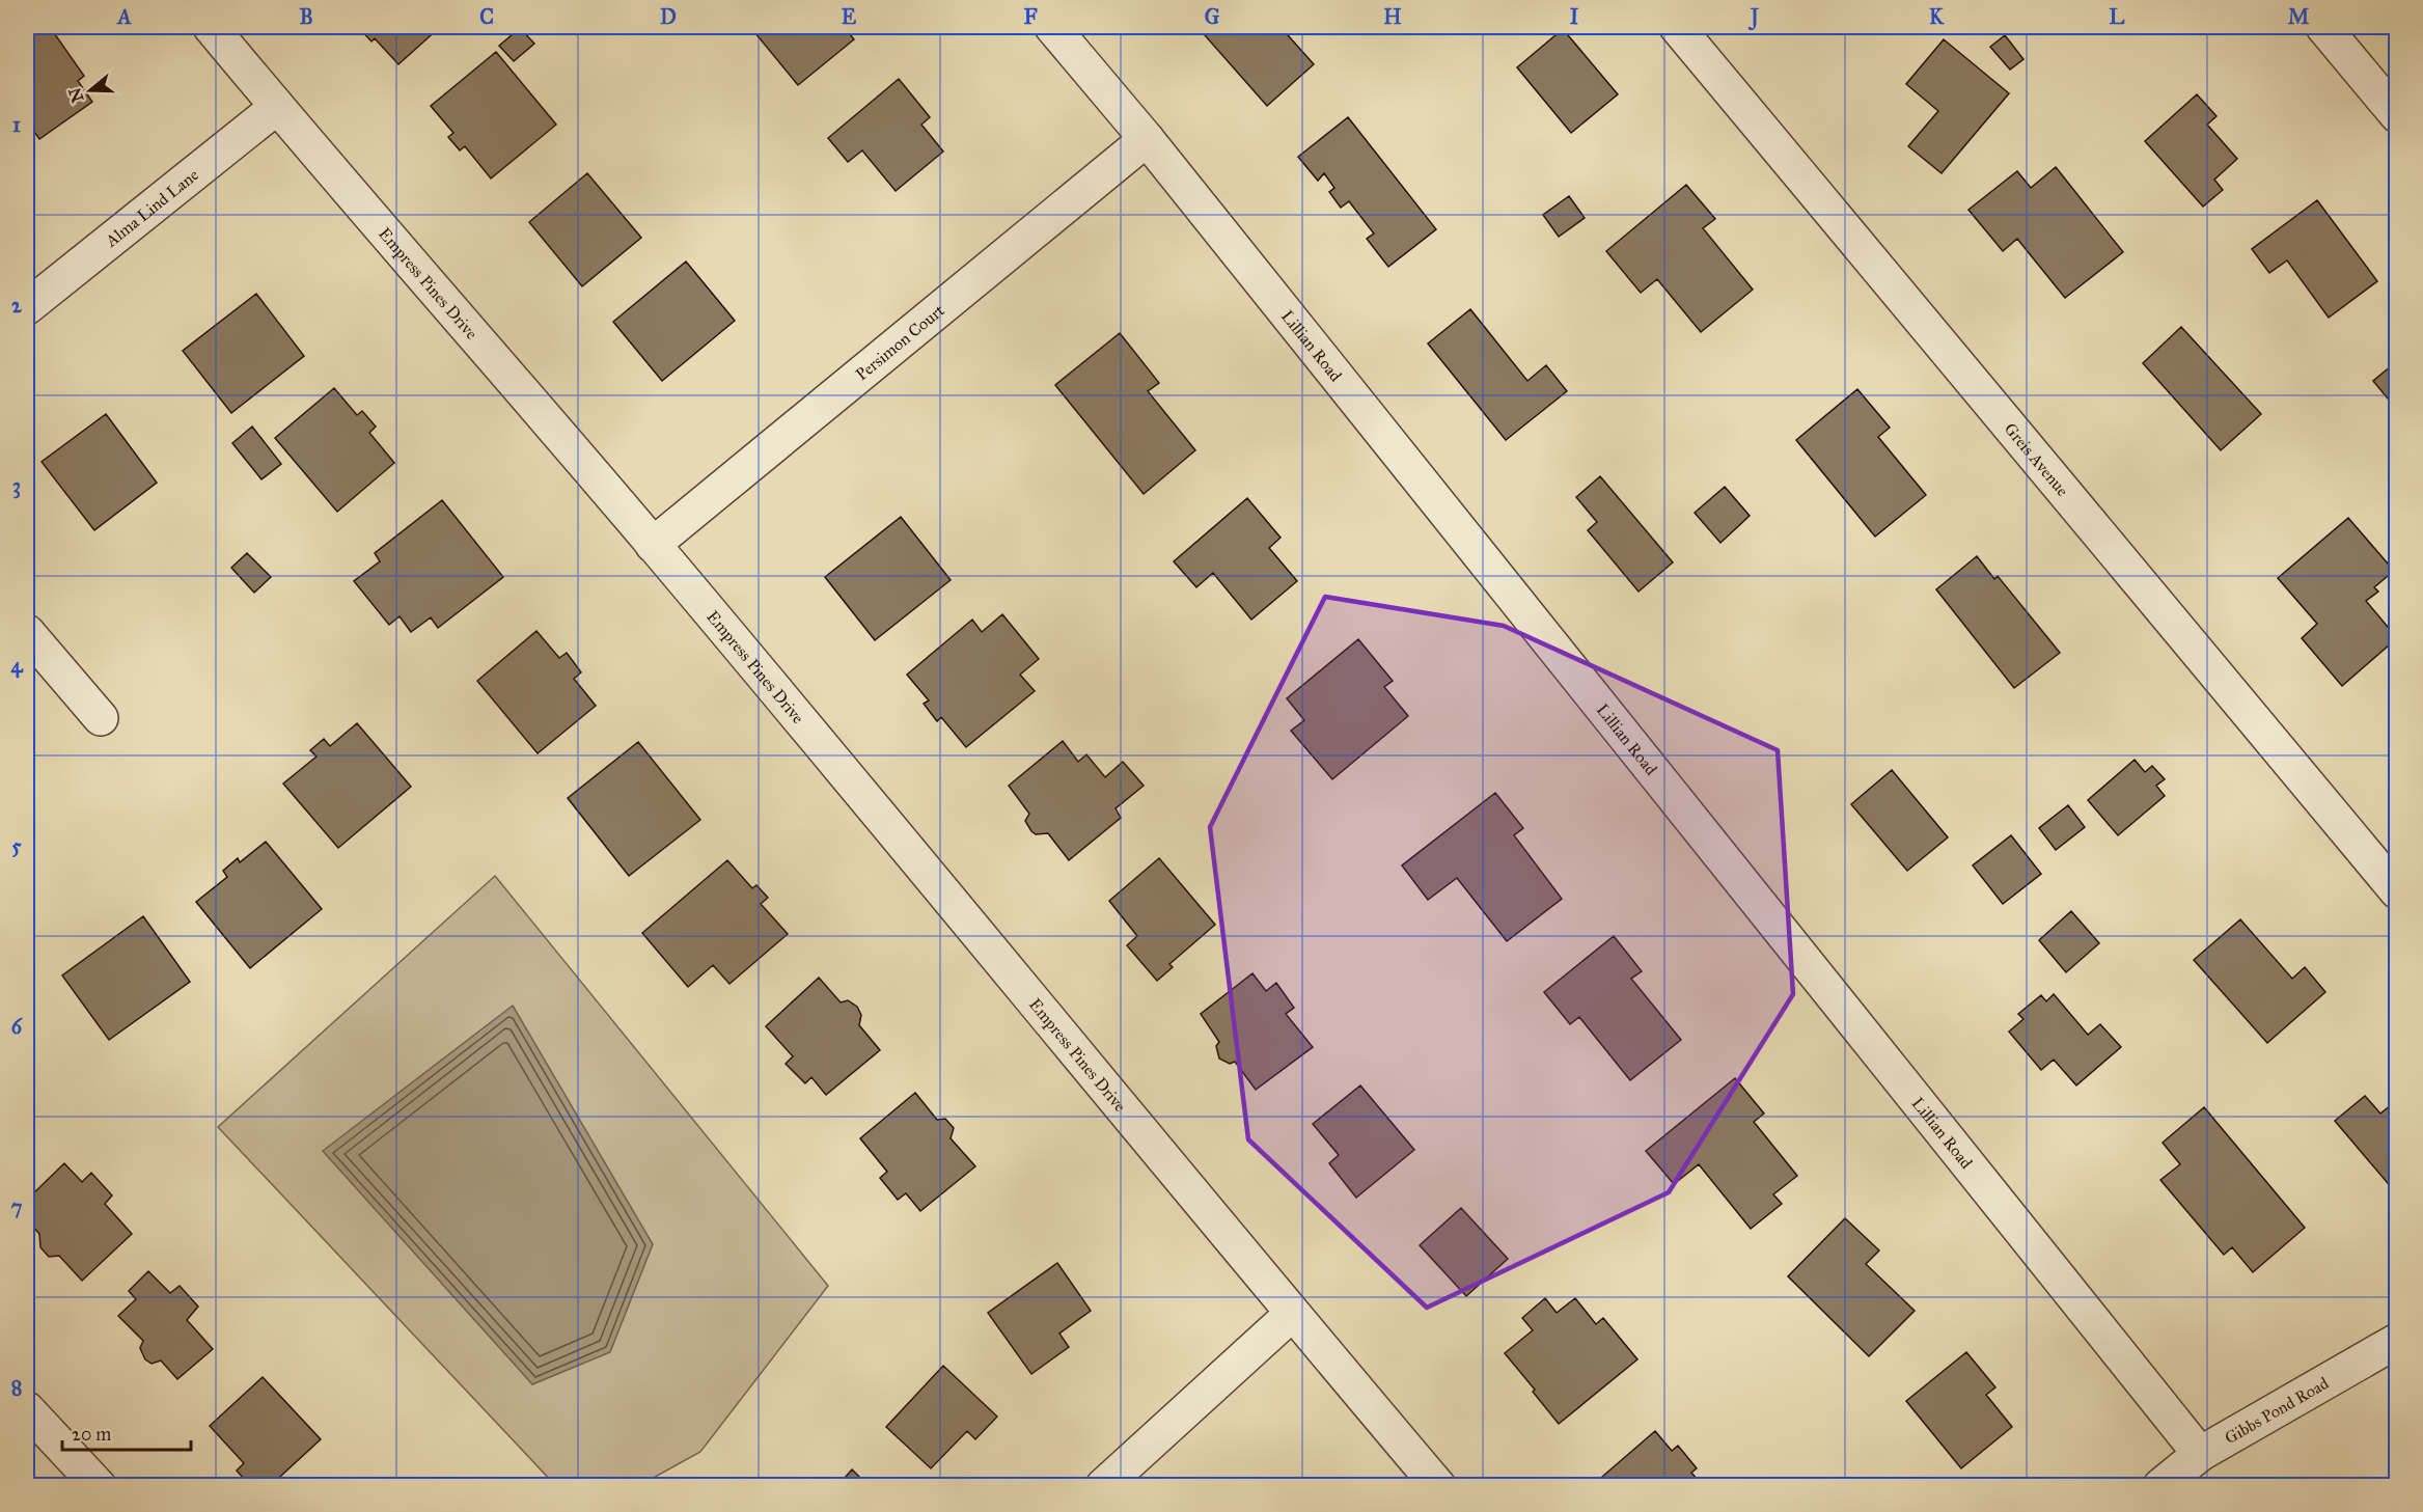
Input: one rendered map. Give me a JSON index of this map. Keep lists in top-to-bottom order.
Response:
{
  "streets": {
    "street": [
      "Alma Lind Lane",
      "Empress Pines Drive",
      "Persimon Court",
      "Lillian Road",
      "Greis Avenue",
      "Gibbs Pond Road"
    ]
  },
  "crossings": [
    ["Alma Lind Lane", "Empress Pines Drive"],
    ["Empress Pines Drive", "Persimon Court"],
    ["Persimon Court", "Lillian Road"],
    ["Lillian Road", "Gibbs Pond Road"]
  ],
  "scale_bar": "20 m",
  "north": "left",
  "grid": {
    "columns": [
      "A",
      "B",
      "C",
      "D",
      "E",
      "F",
      "G",
      "H",
      "I",
      "J",
      "K",
      "L",
      "M"
    ],
    "rows": [
      "1",
      "2",
      "3",
      "4",
      "5",
      "6",
      "7",
      "8"
    ]
  }
}
